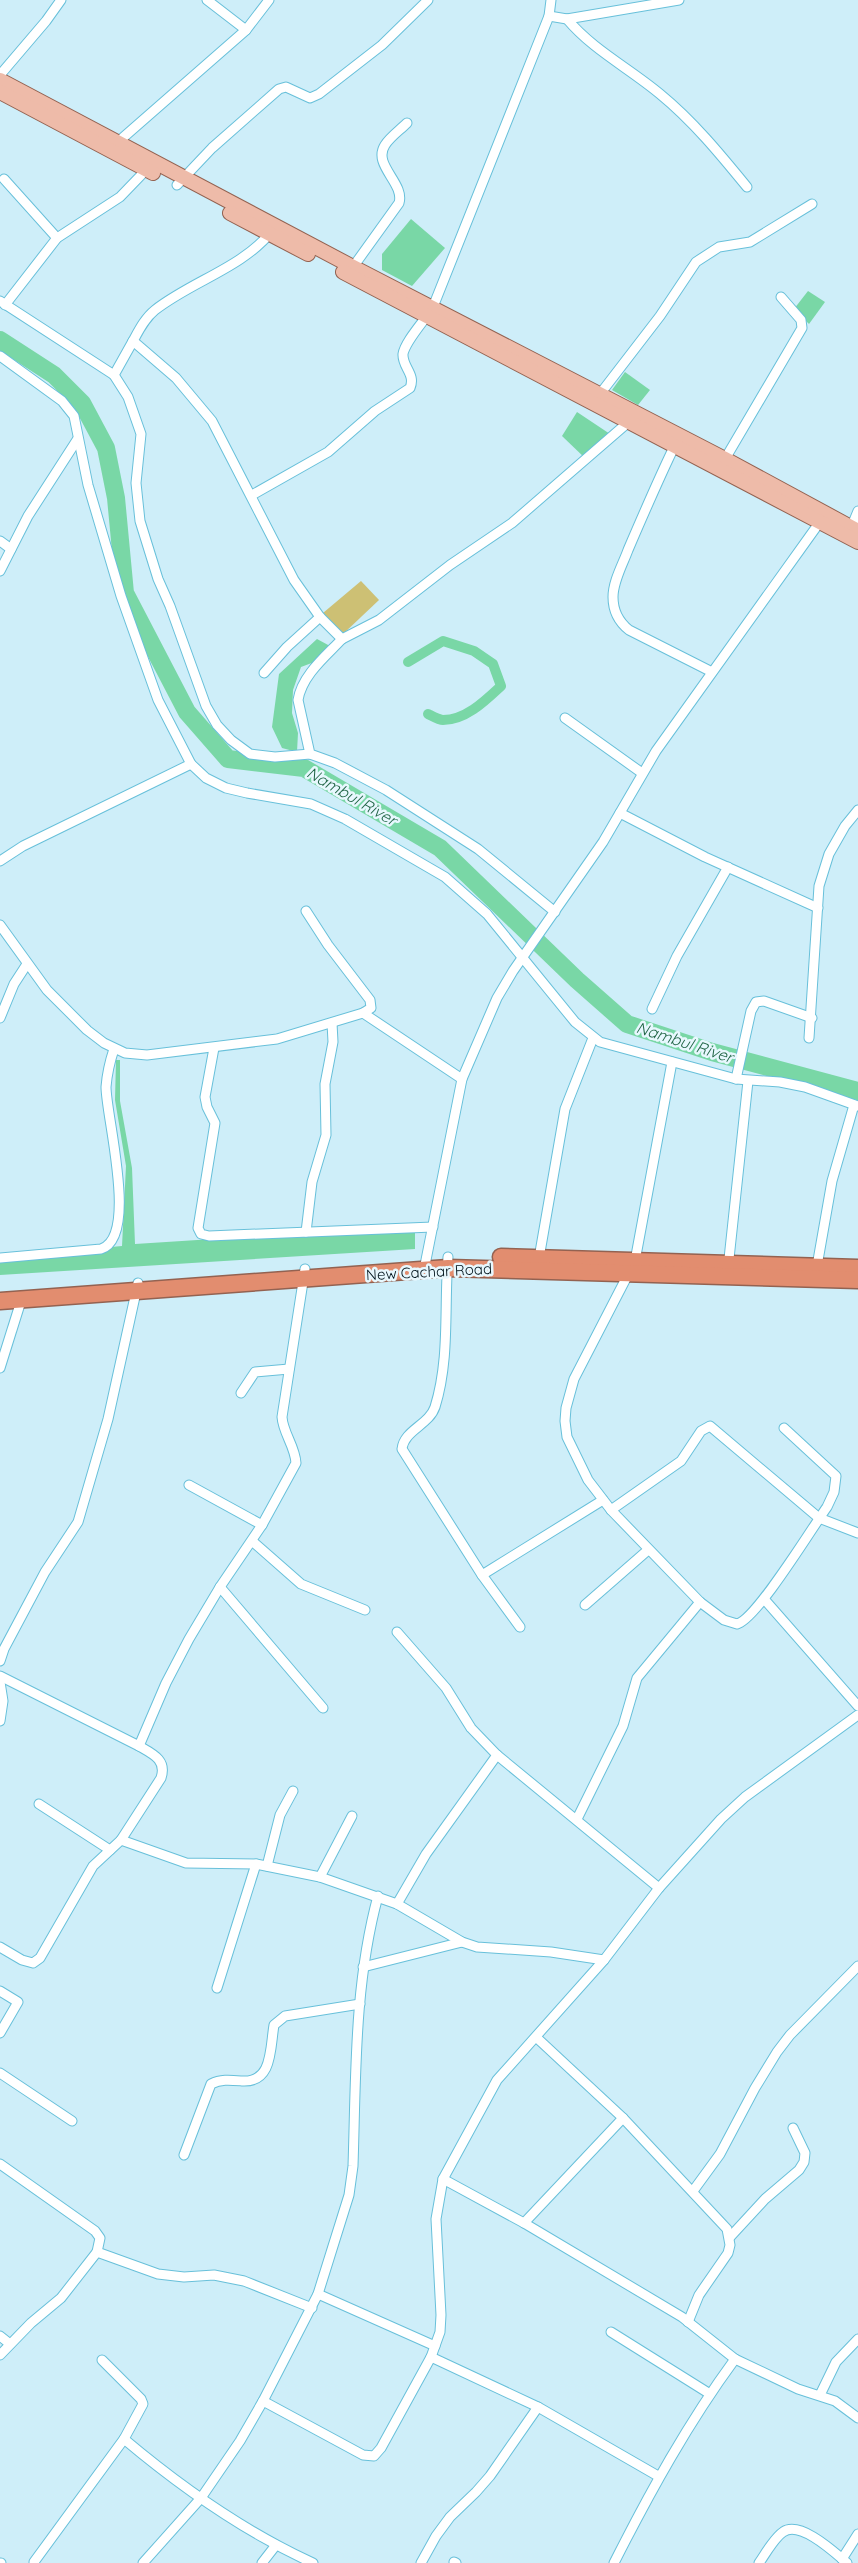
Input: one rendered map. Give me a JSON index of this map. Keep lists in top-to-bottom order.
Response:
{
  "streets": {
    "highway": ["New Cachar Road"]
  },
  "water": ["Nambul River"]
}
